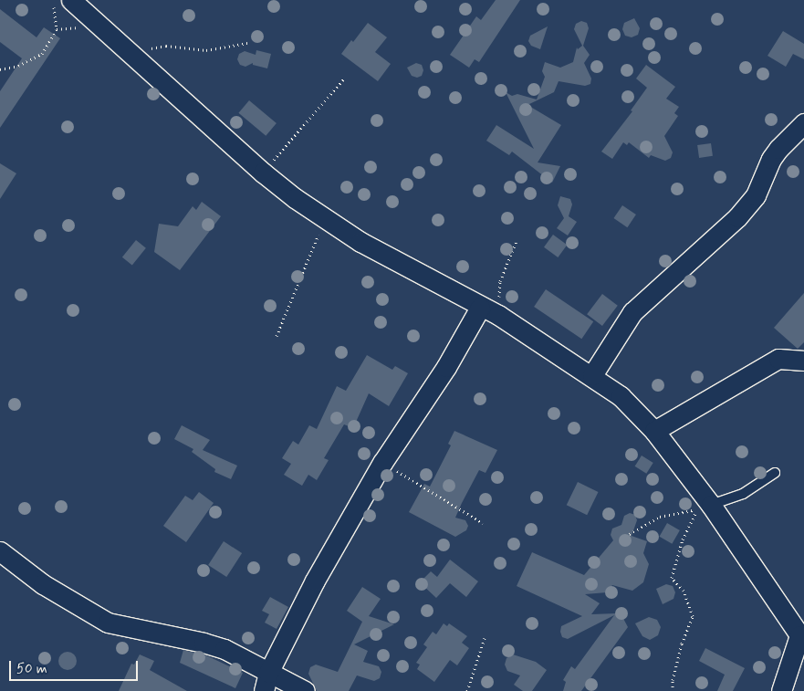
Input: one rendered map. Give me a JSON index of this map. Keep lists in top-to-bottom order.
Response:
{
  "scale_bar": "50 m"
}
